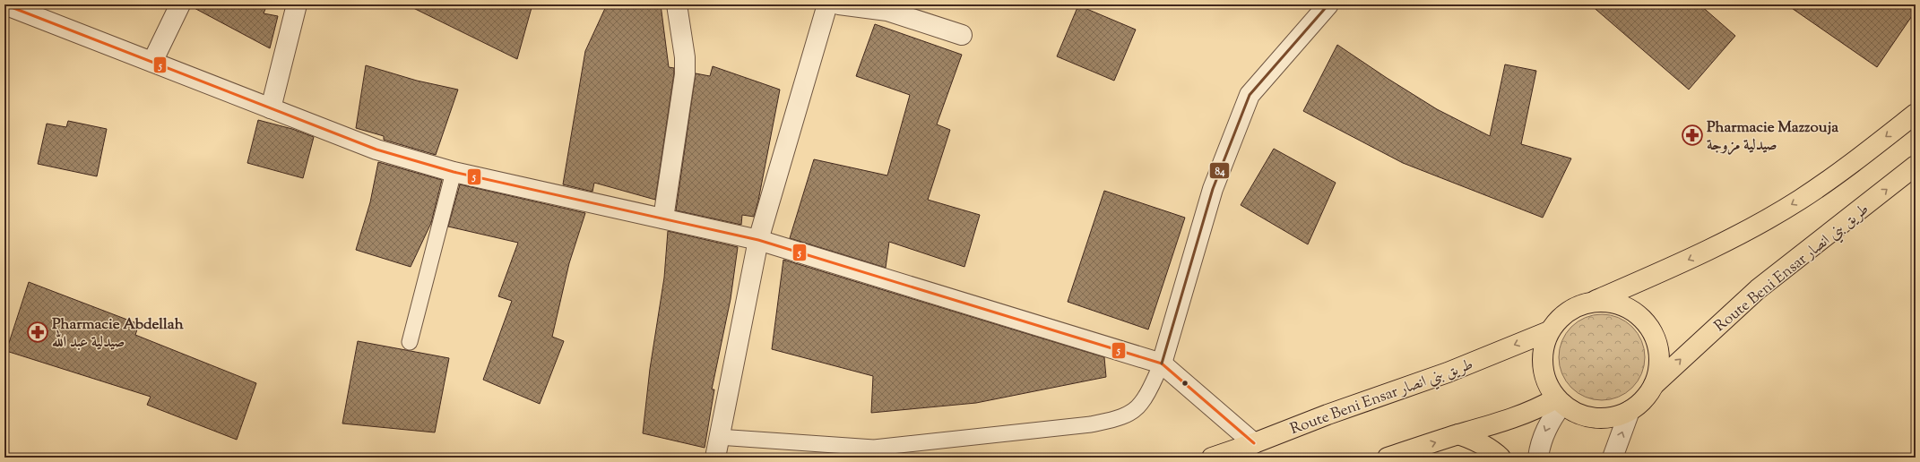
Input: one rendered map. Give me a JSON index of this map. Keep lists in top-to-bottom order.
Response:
{
  "streets": {
    "highway": ["Route Beni Ensar طريق بني انصار"]
  },
  "places": {
    "pharmacy": ["Pharmacie Mazzouja صيدلية مزوجة", "Pharmacie Abdellah صيدلية عبد الله"]
  },
  "lines": ["transit line 5", "transit line 84"]
}
